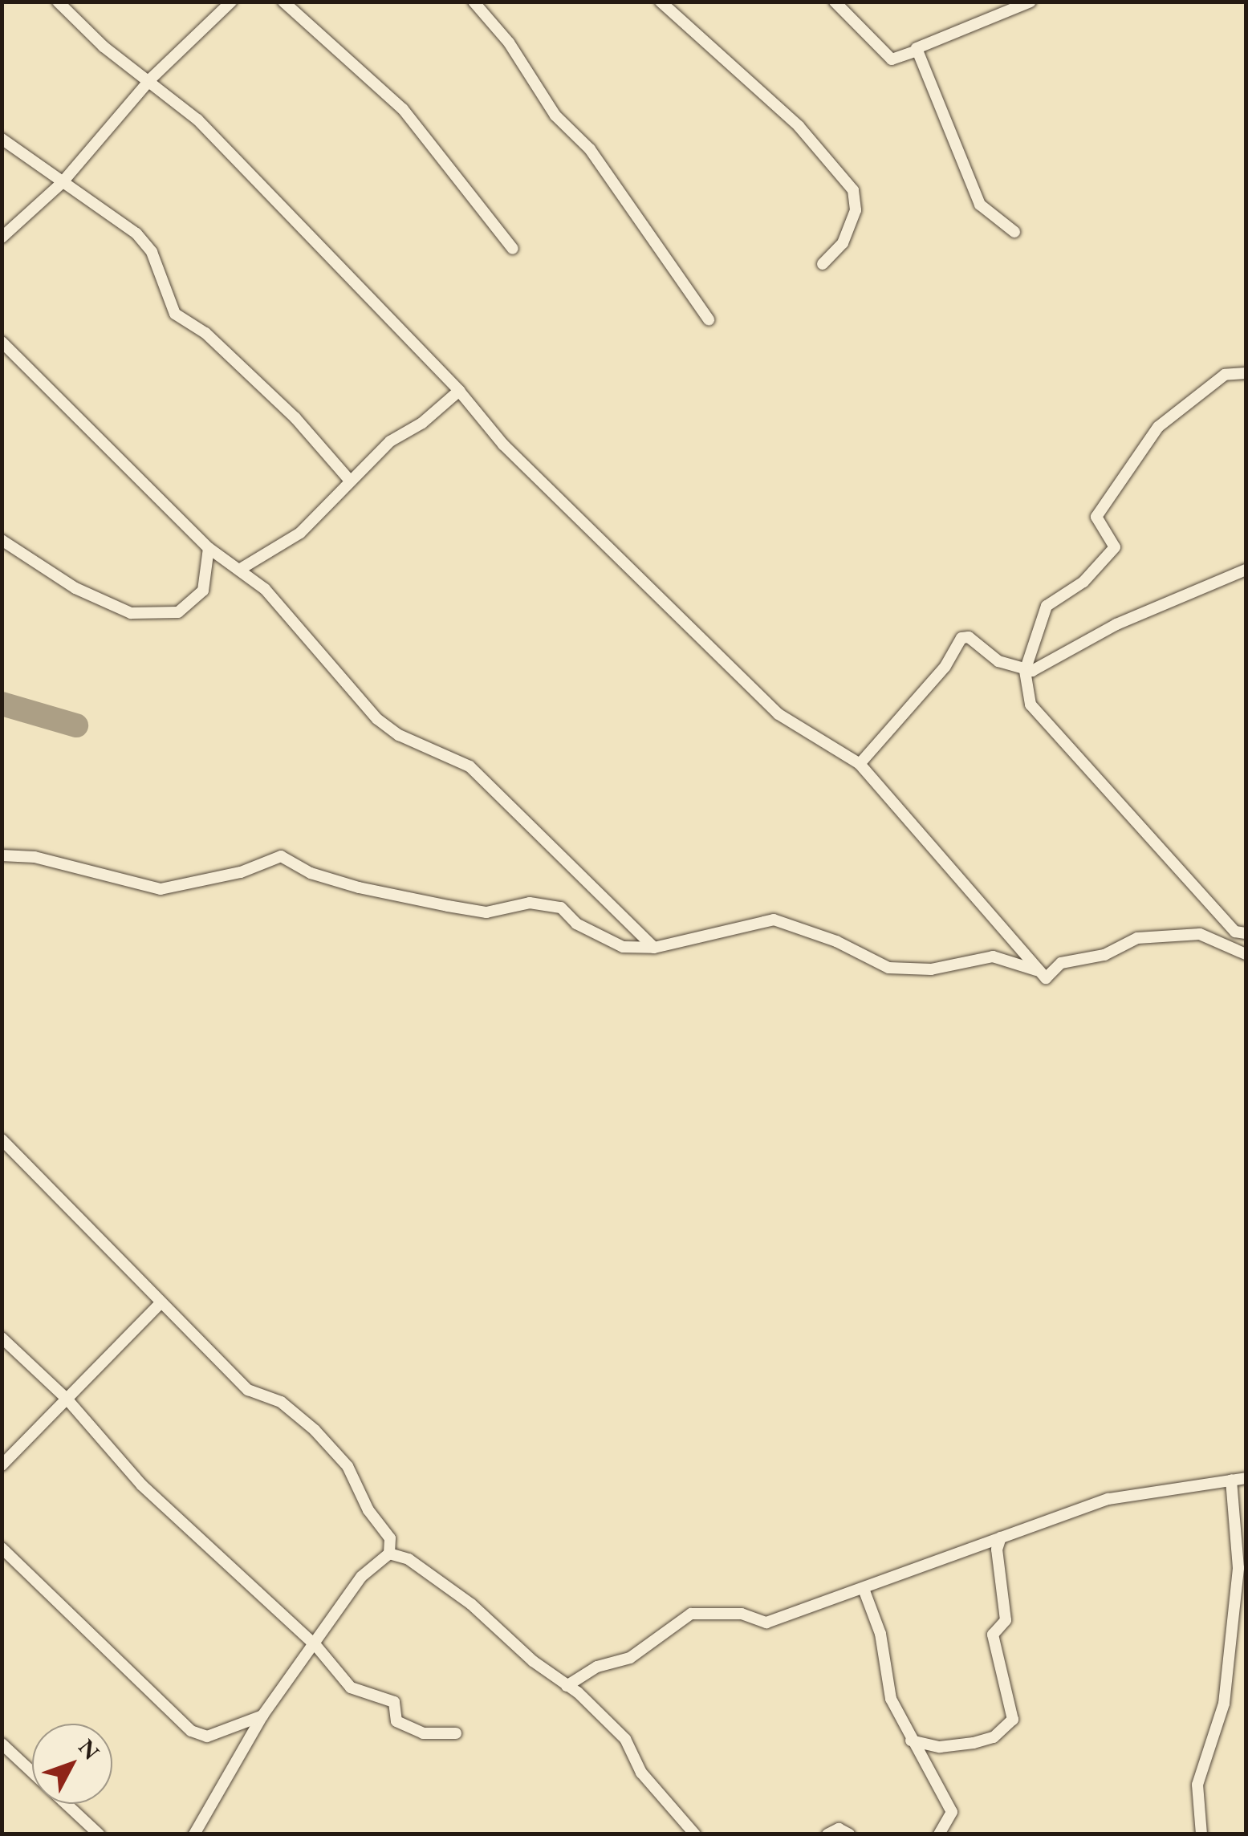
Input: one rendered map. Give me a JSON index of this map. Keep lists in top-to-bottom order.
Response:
{
  "north": "top right"
}
